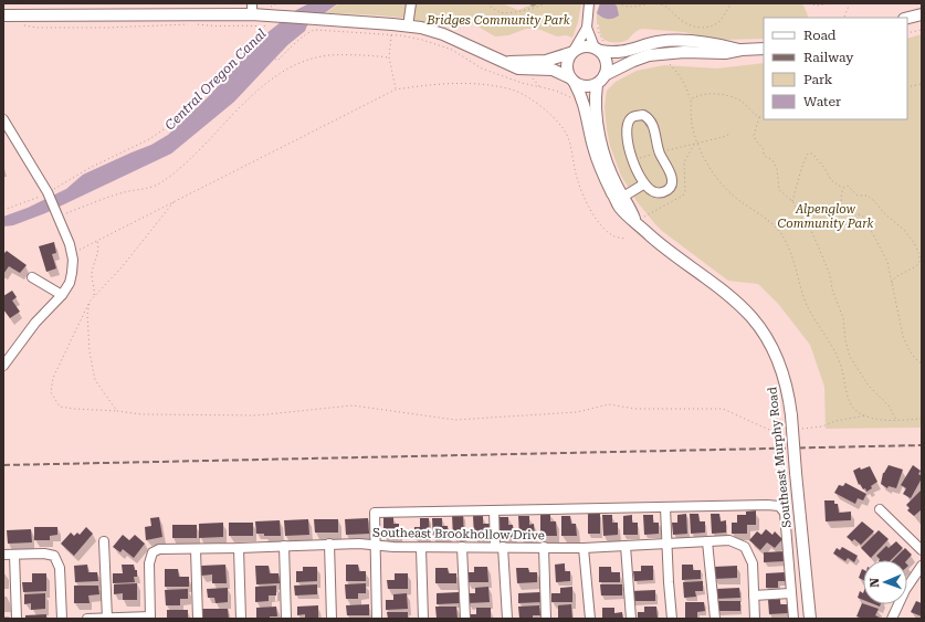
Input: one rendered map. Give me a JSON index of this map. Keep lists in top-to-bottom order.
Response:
{
  "streets": {
    "main road": ["Southeast Murphy Road"],
    "street": ["Southeast Brookhollow Drive"]
  },
  "water": ["Central Oregon Canal"],
  "parks": ["Bridges Community Park", "Alpenglow Community Park"],
  "legend": [
    "Road",
    "Railway",
    "Park",
    "Water"
  ],
  "north": "left"
}
